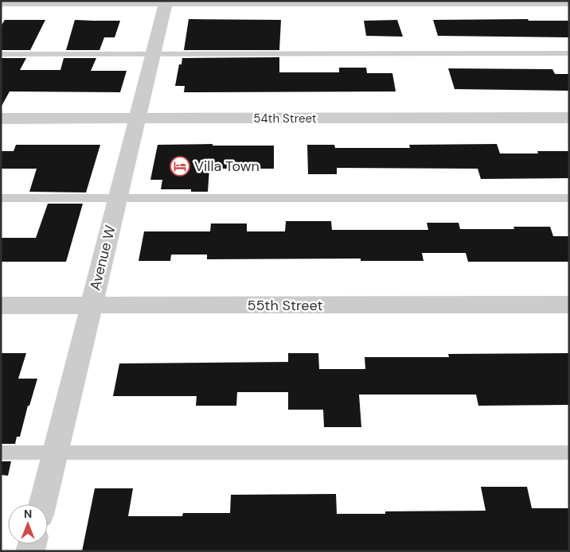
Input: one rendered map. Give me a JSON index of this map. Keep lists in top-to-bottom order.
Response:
{
  "streets": {
    "street": ["54th Street", "Avenue W", "55th Street"]
  },
  "crossings": [
    ["54th Street", "Avenue W"],
    ["Avenue W", "55th Street"]
  ],
  "places": {
    "hotel": ["Villa Town"]
  },
  "north": "top"
}
